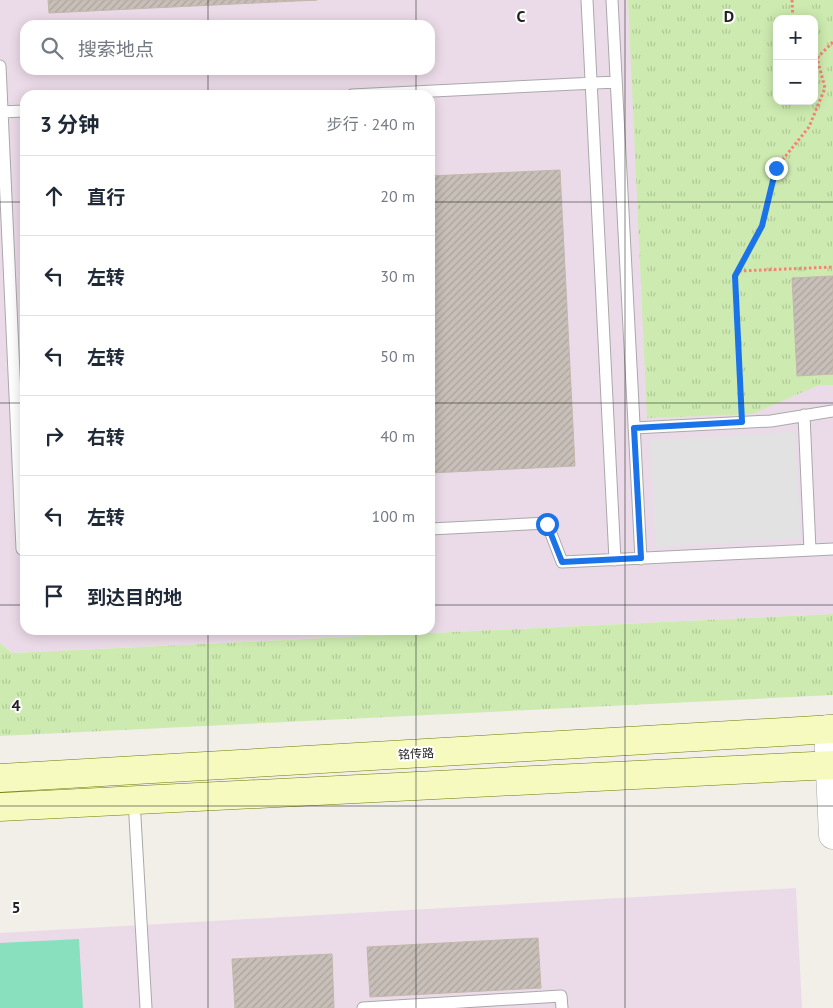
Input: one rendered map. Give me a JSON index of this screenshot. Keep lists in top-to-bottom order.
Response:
{
  "streets": {
    "main road": ["铭传路"]
  },
  "page": {
    "map_buttons": ["+", "−"],
    "search": "搜索地点",
    "heading": ["3 分钟", "步行 · 240 m"],
    "list": [
      ["直行", "20 m"],
      ["左转", "30 m"],
      ["左转", "50 m"],
      ["右转", "40 m"],
      ["左转", "100 m"],
      "到达目的地"
    ]
  },
  "grid": {
    "columns": ["C", "D"],
    "rows": ["4", "5"]
  }
}
